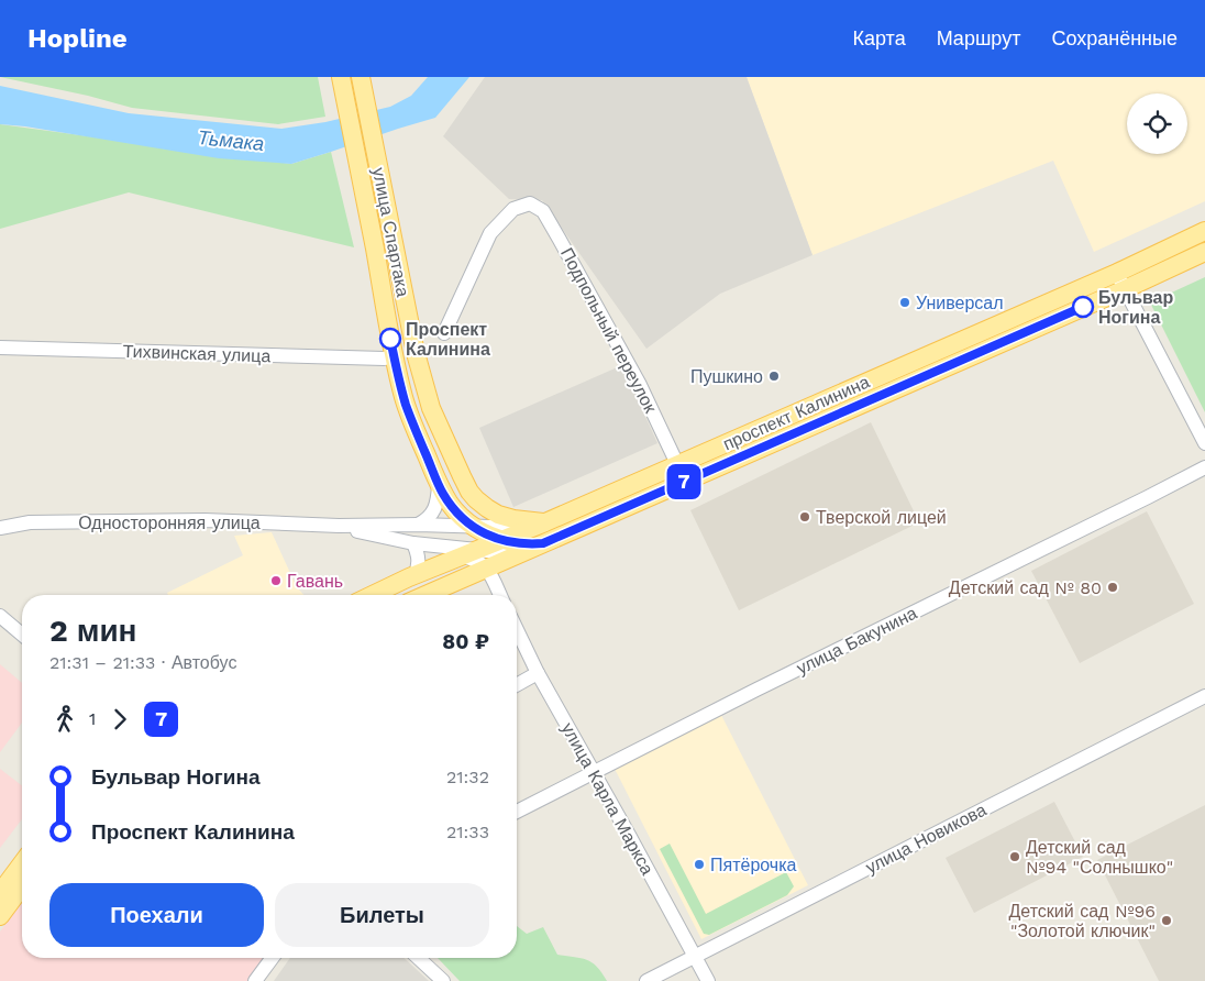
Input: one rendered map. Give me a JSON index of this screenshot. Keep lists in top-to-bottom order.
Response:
{
  "streets": {
    "main road": ["улица Спартака", "проспект Калинина"],
    "street": [
      "Подпольный переулок",
      "Тихвинская улица",
      "Односторонняя улица",
      "улица Бакунина",
      "улица Карла Маркса",
      "улица Новикова"
    ]
  },
  "crossings": [
    ["улица Спартака", "Тихвинская улица"],
    ["улица Спартака", "проспект Калинина"],
    ["улица Спартака", "Односторонняя улица"],
    ["Подпольный переулок", "проспект Калинина"],
    ["проспект Калинина", "Односторонняя улица"],
    ["улица Бакунина", "улица Карла Маркса"],
    ["улица Карла Маркса", "улица Новикова"]
  ],
  "water": ["Тьмака"],
  "places": [
    "Универсал",
    "Бульвар Ногина",
    "Проспект Калинина",
    "Пушкино",
    "Тверской лицей",
    "Гавань",
    "Детский сад № 80",
    "Детский сад №94 \"Солнышко\"",
    "Пятёрочка",
    "Детский сад №96 \"Золотой ключик\""
  ],
  "lines": ["bus line 7"],
  "page": {
    "header": "Hopline",
    "nav": ["Карта", "Маршрут", "Сохранённые"],
    "on_map": "7",
    "heading": ["2 мин", "21:31 – 21:33 · Автобус", "80 ₽"],
    "legs": ["1", "7"],
    "list": [
      {
        "name": "Бульвар Ногина",
        "value": "21:32"
      },
      {
        "name": "Проспект Калинина",
        "value": "21:33"
      }
    ],
    "buttons": ["Поехали", "Билеты"]
  }
}
